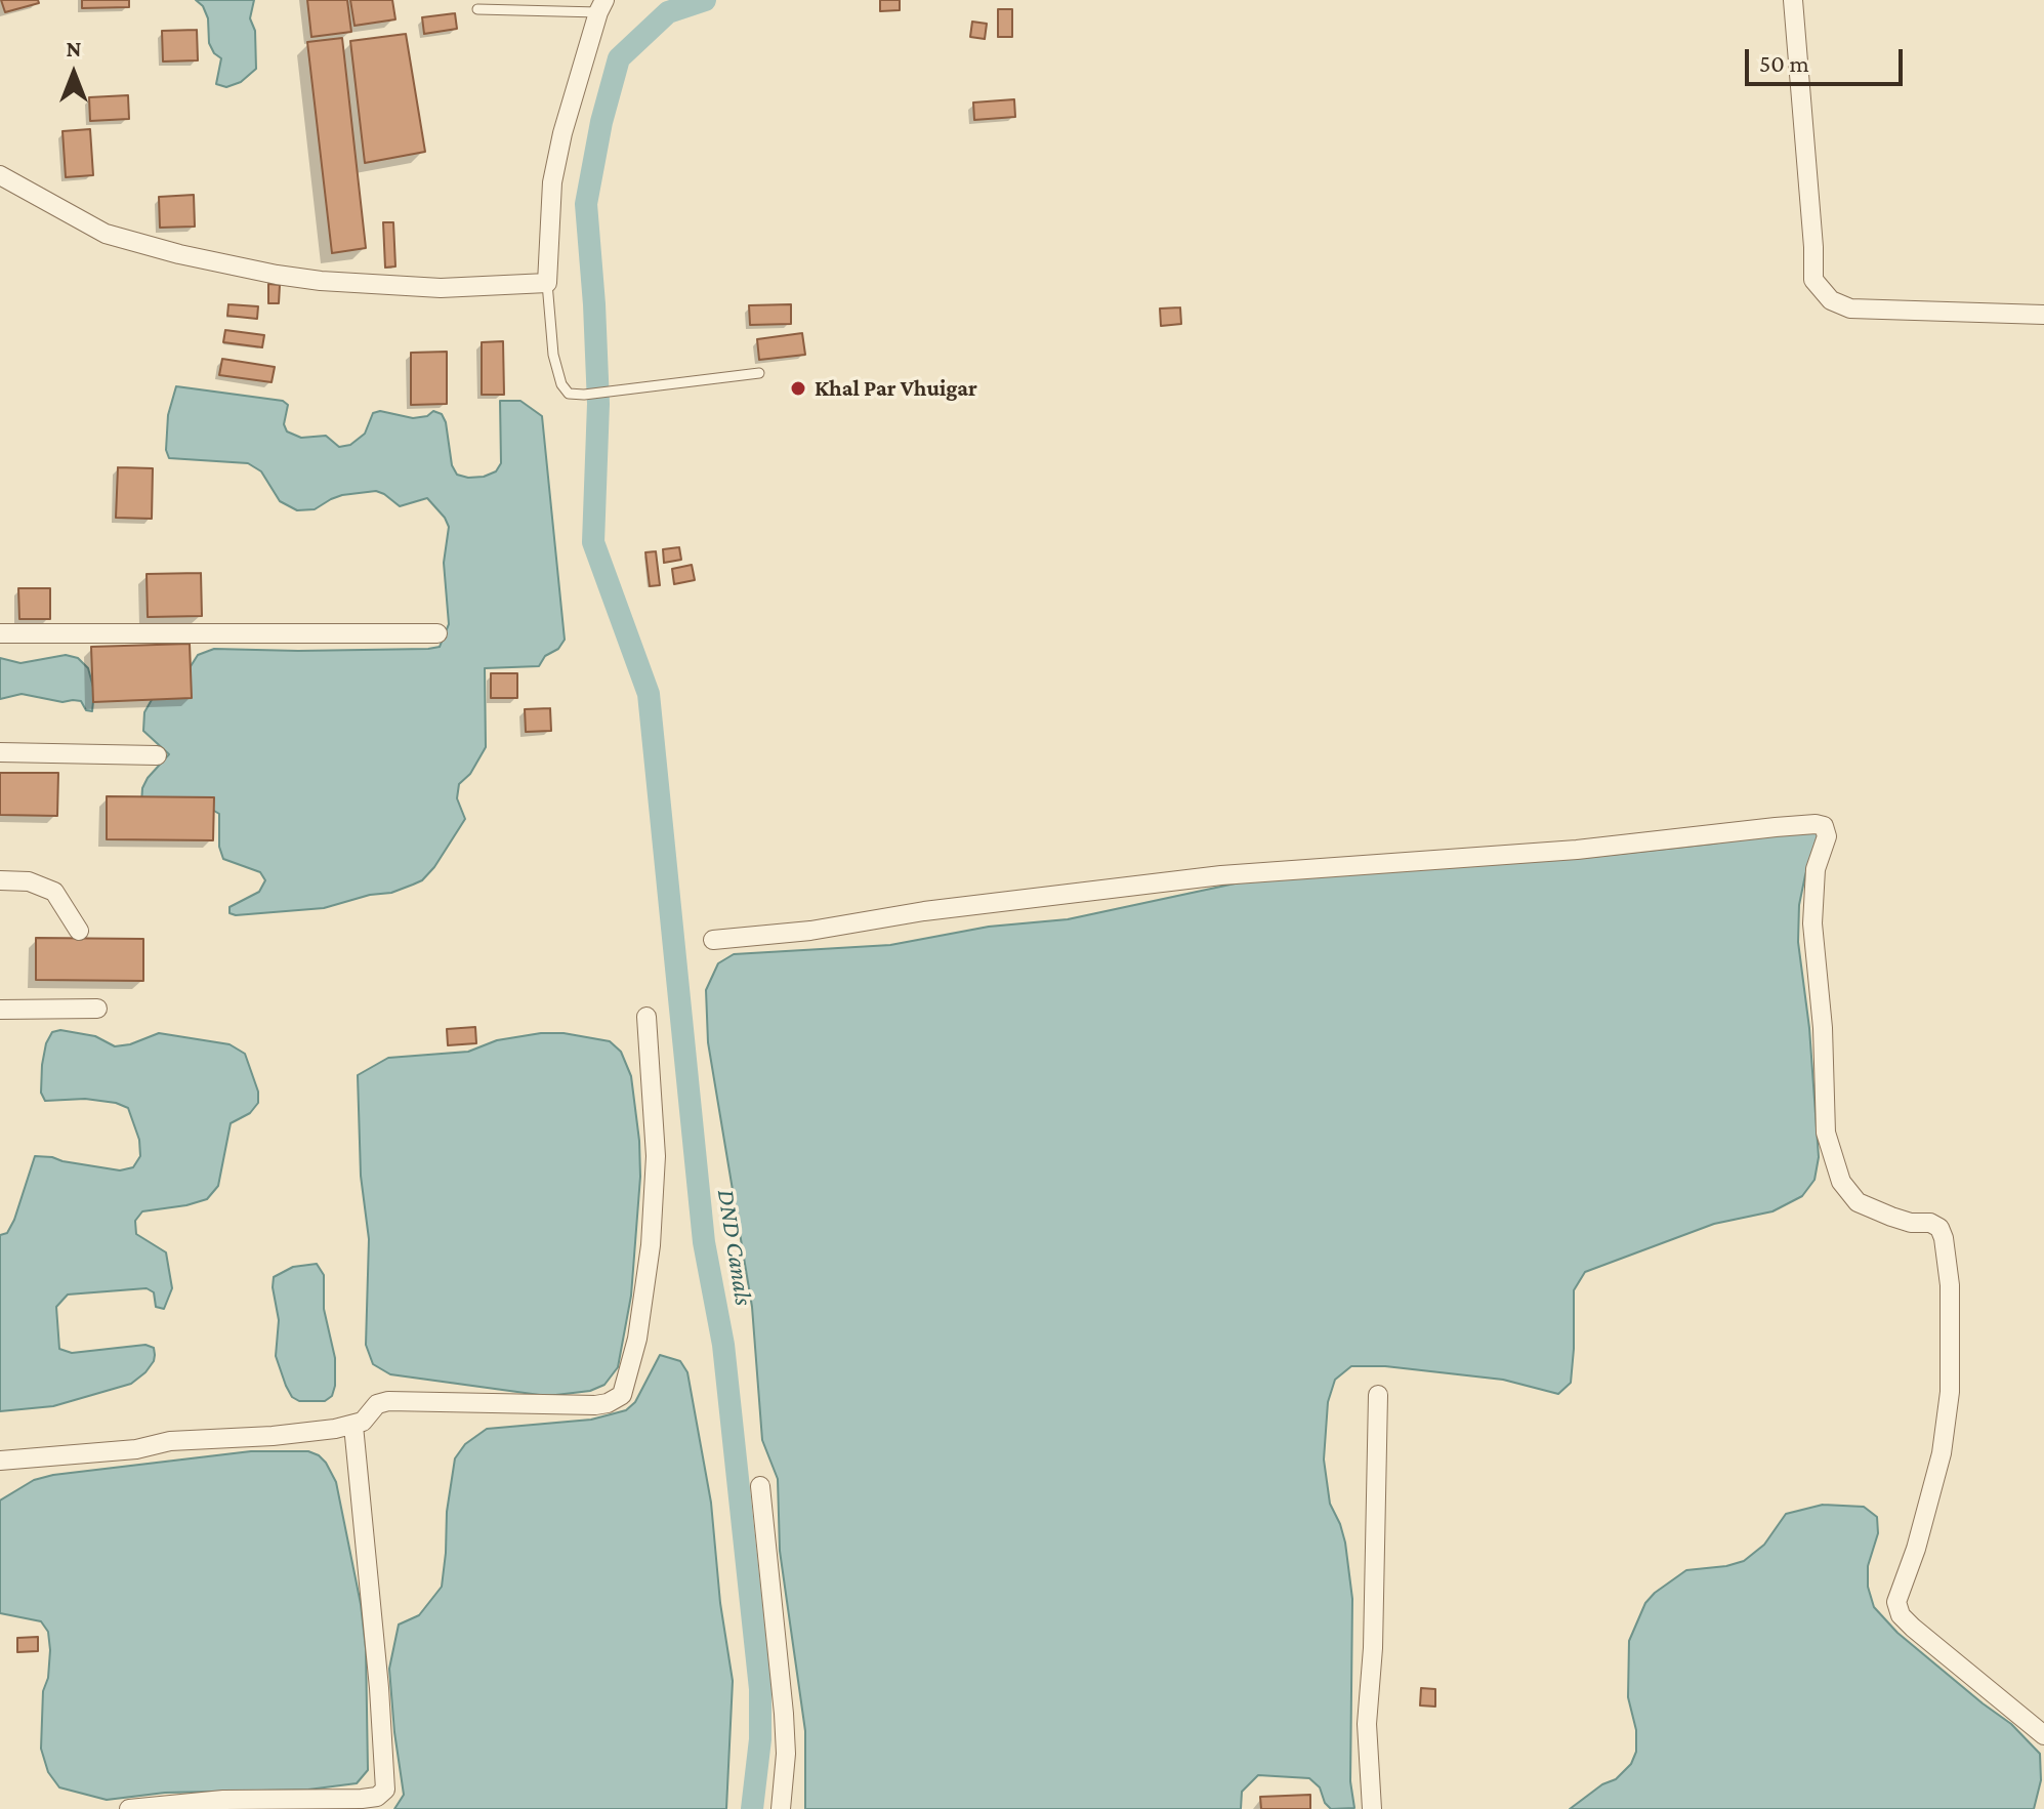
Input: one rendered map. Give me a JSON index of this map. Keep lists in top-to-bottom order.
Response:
{
  "water": ["DND Canals"],
  "places": ["Khal Par Vhuigar"],
  "scale_bar": "50 m",
  "north": "top"
}
